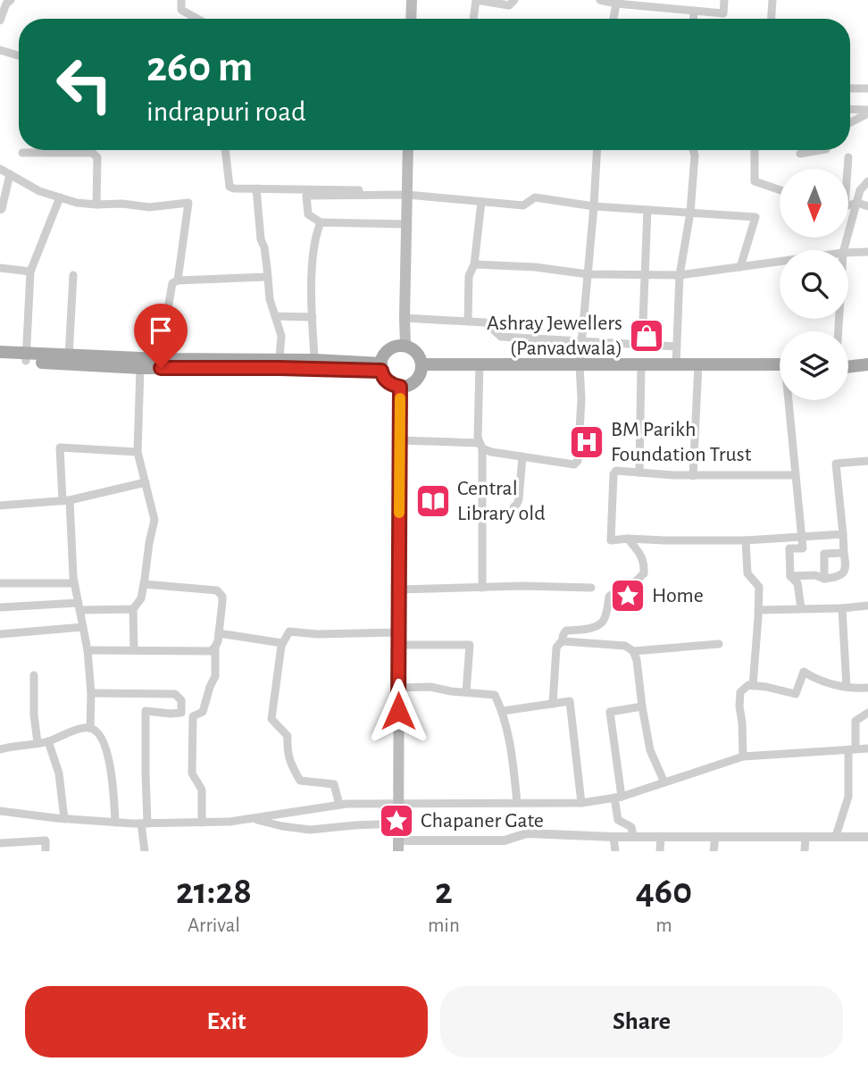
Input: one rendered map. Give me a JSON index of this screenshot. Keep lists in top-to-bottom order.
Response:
{
  "places": {
    "shop": ["Ashray Jewellers (Panvadwala)"],
    "hospital": ["BM Parikh Foundation Trust"],
    "library": ["Central Library old"],
    "place": ["Home", "Chapaner Gate"]
  },
  "north": "bottom",
  "page": {
    "turn": ["260 m", "indrapuri road"],
    "eta": [
      "21:28",
      "Arrival",
      "2",
      "min",
      "460",
      "m"
    ],
    "buttons": ["Exit", "Share"]
  }
}
